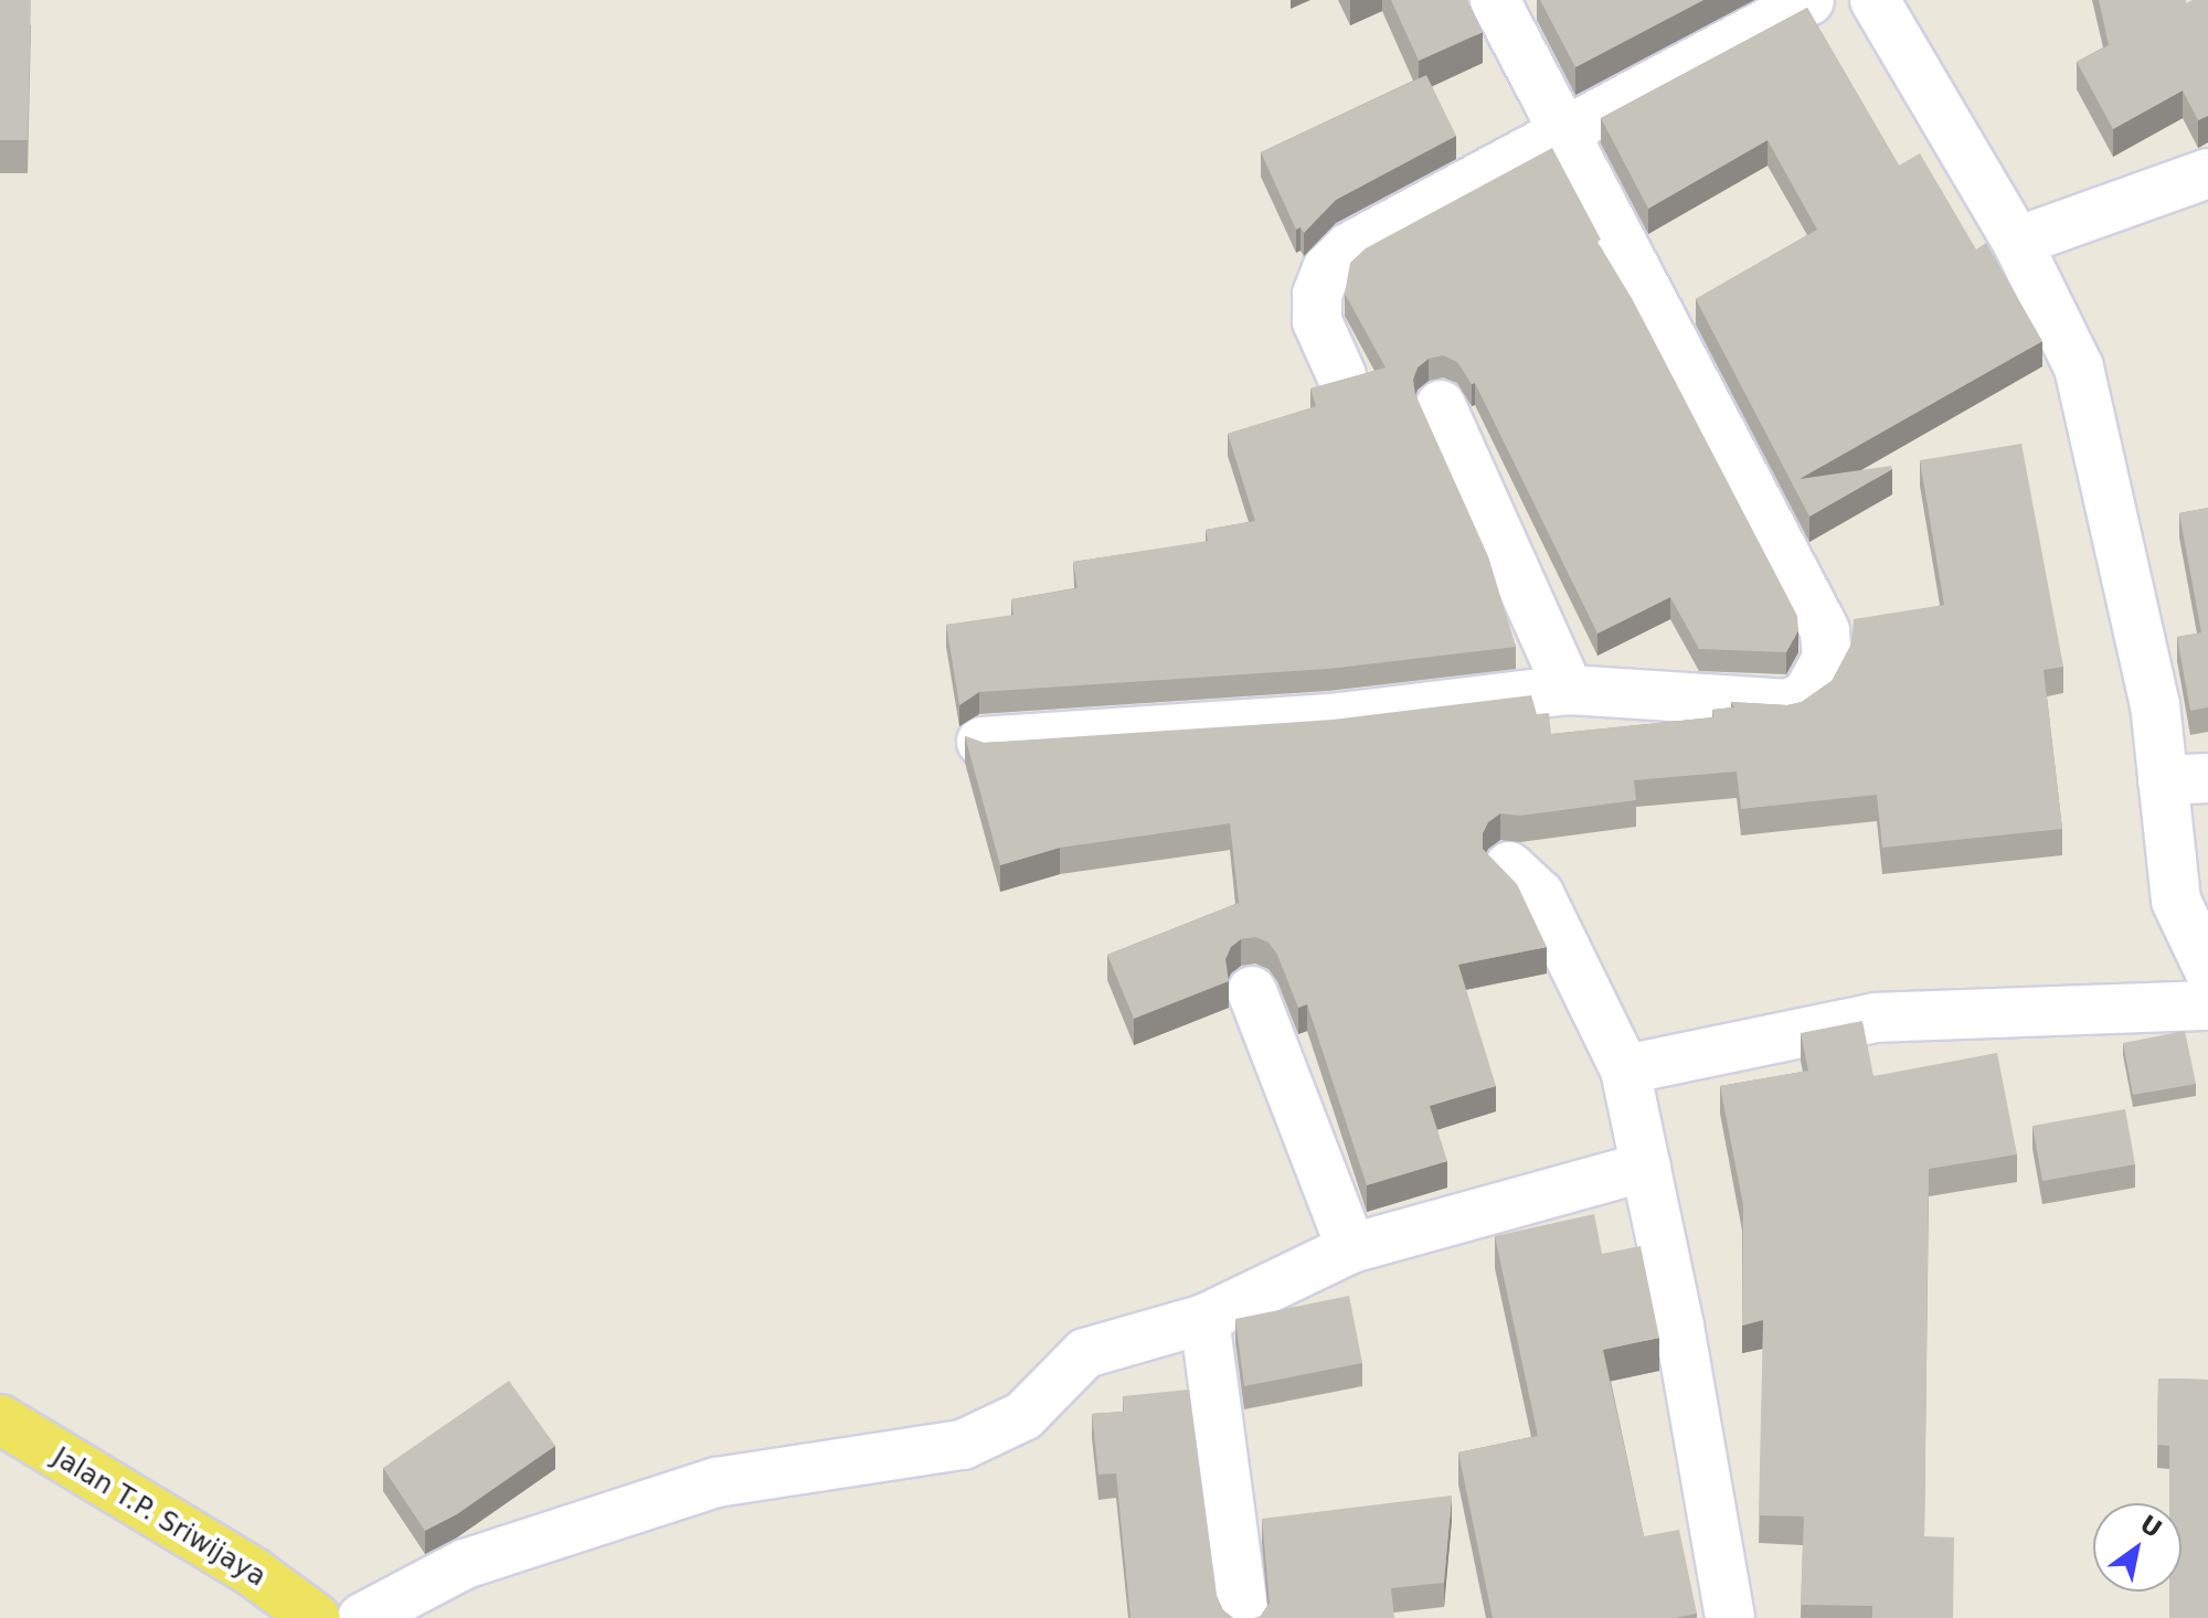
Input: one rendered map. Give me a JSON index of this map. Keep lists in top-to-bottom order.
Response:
{
  "streets": {
    "main road": ["Jalan T.P. Sriwijaya"]
  },
  "north": "top right"
}
